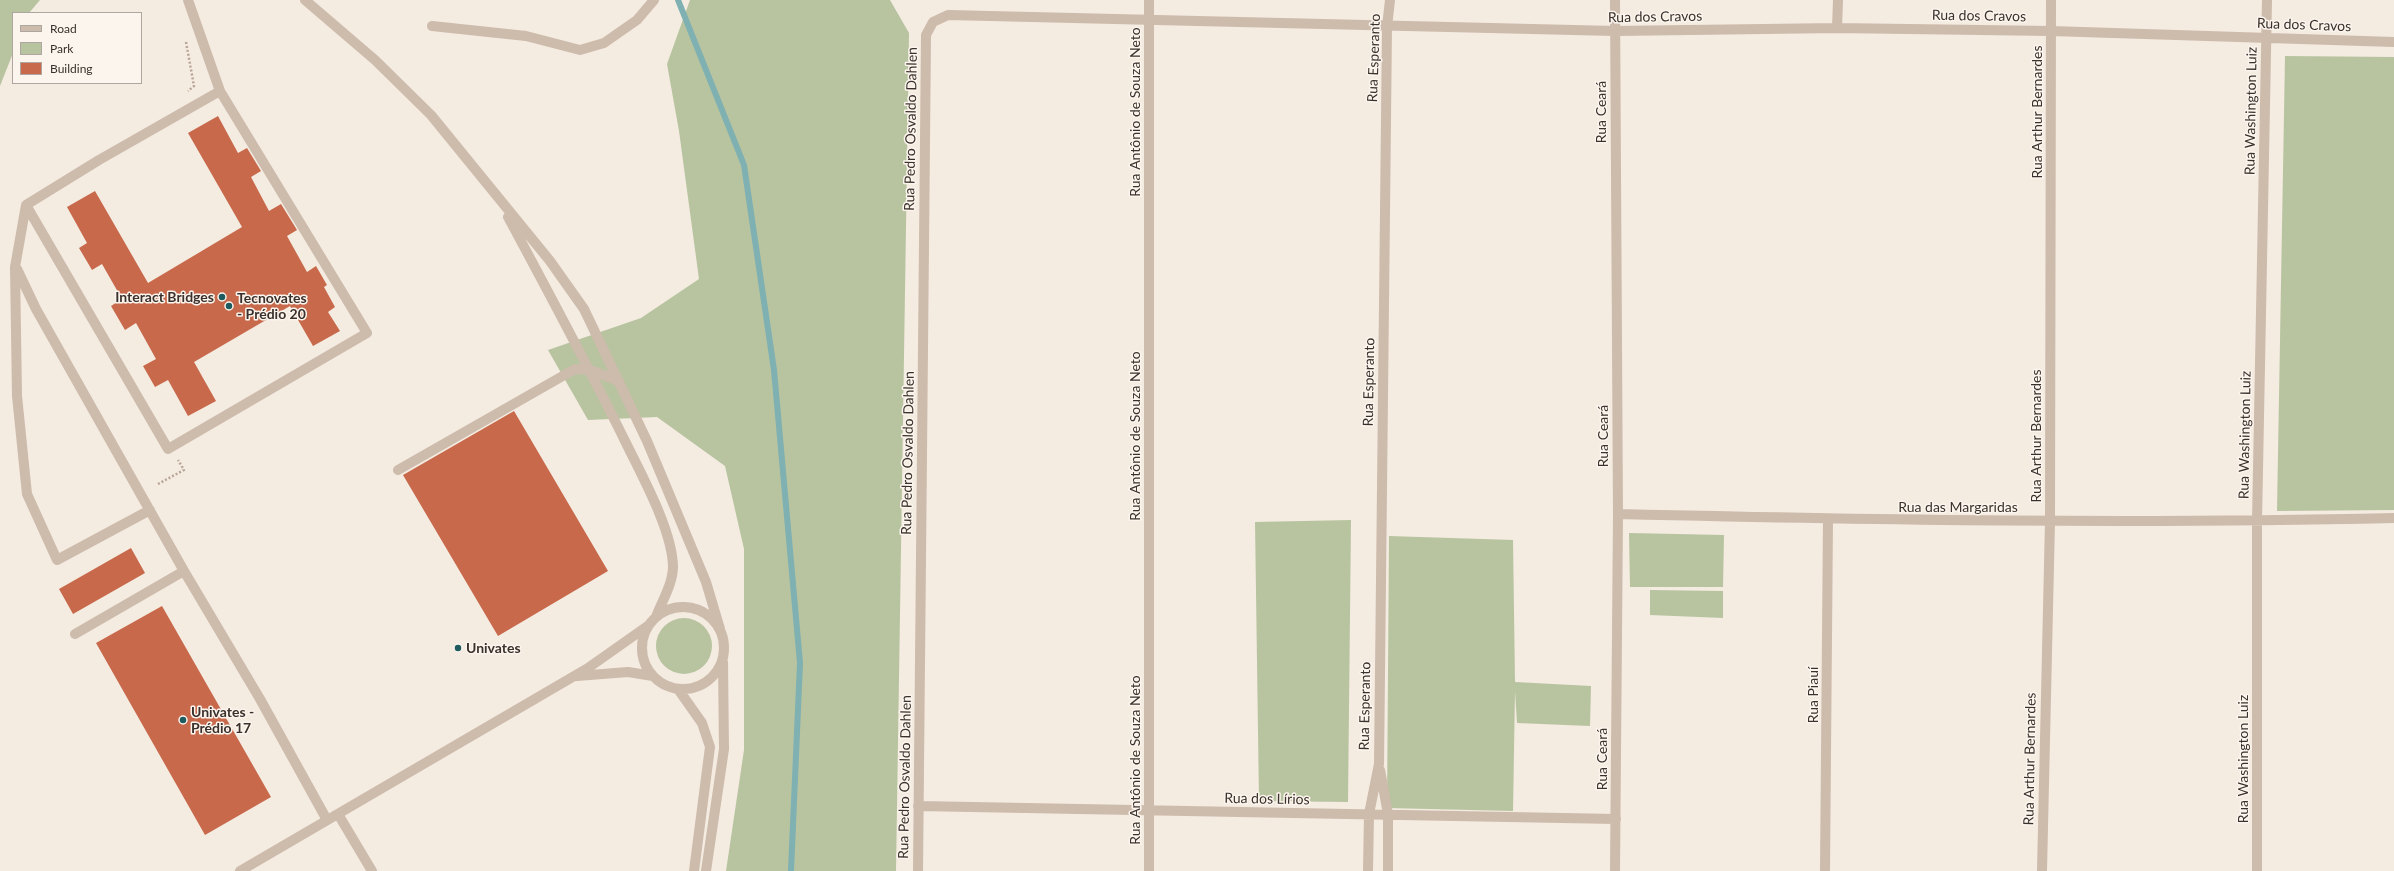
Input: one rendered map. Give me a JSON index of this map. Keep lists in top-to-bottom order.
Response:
{
  "streets": {
    "street": [
      "Rua dos Cravos",
      "Rua Esperanto",
      "Rua Washington Luiz",
      "Rua Antônio de Souza Neto",
      "Rua Ceará",
      "Rua Arthur Bernardes",
      "Rua Pedro Osvaldo Dahlen",
      "Rua das Margaridas",
      "Rua Piauí",
      "Rua dos Lírios"
    ]
  },
  "crossings": [
    ["Rua dos Cravos", "Rua Esperanto"],
    ["Rua dos Cravos", "Rua Washington Luiz"],
    ["Rua dos Cravos", "Rua Antônio de Souza Neto"],
    ["Rua dos Cravos", "Rua Ceará"],
    ["Rua dos Cravos", "Rua Arthur Bernardes"],
    ["Rua dos Cravos", "Rua Pedro Osvaldo Dahlen"],
    ["Rua Esperanto", "Rua dos Lírios"],
    ["Rua Washington Luiz", "Rua das Margaridas"],
    ["Rua Antônio de Souza Neto", "Rua dos Lírios"],
    ["Rua Ceará", "Rua das Margaridas"],
    ["Rua Ceará", "Rua dos Lírios"],
    ["Rua Arthur Bernardes", "Rua das Margaridas"],
    ["Rua Pedro Osvaldo Dahlen", "Rua dos Lírios"],
    ["Rua das Margaridas", "Rua Piauí"]
  ],
  "places": [
    "Interact Bridges",
    "Tecnovates - Prédio 20",
    "Univates",
    "Univates - Prédio 17"
  ],
  "legend": ["Road", "Park", "Building"]
}
